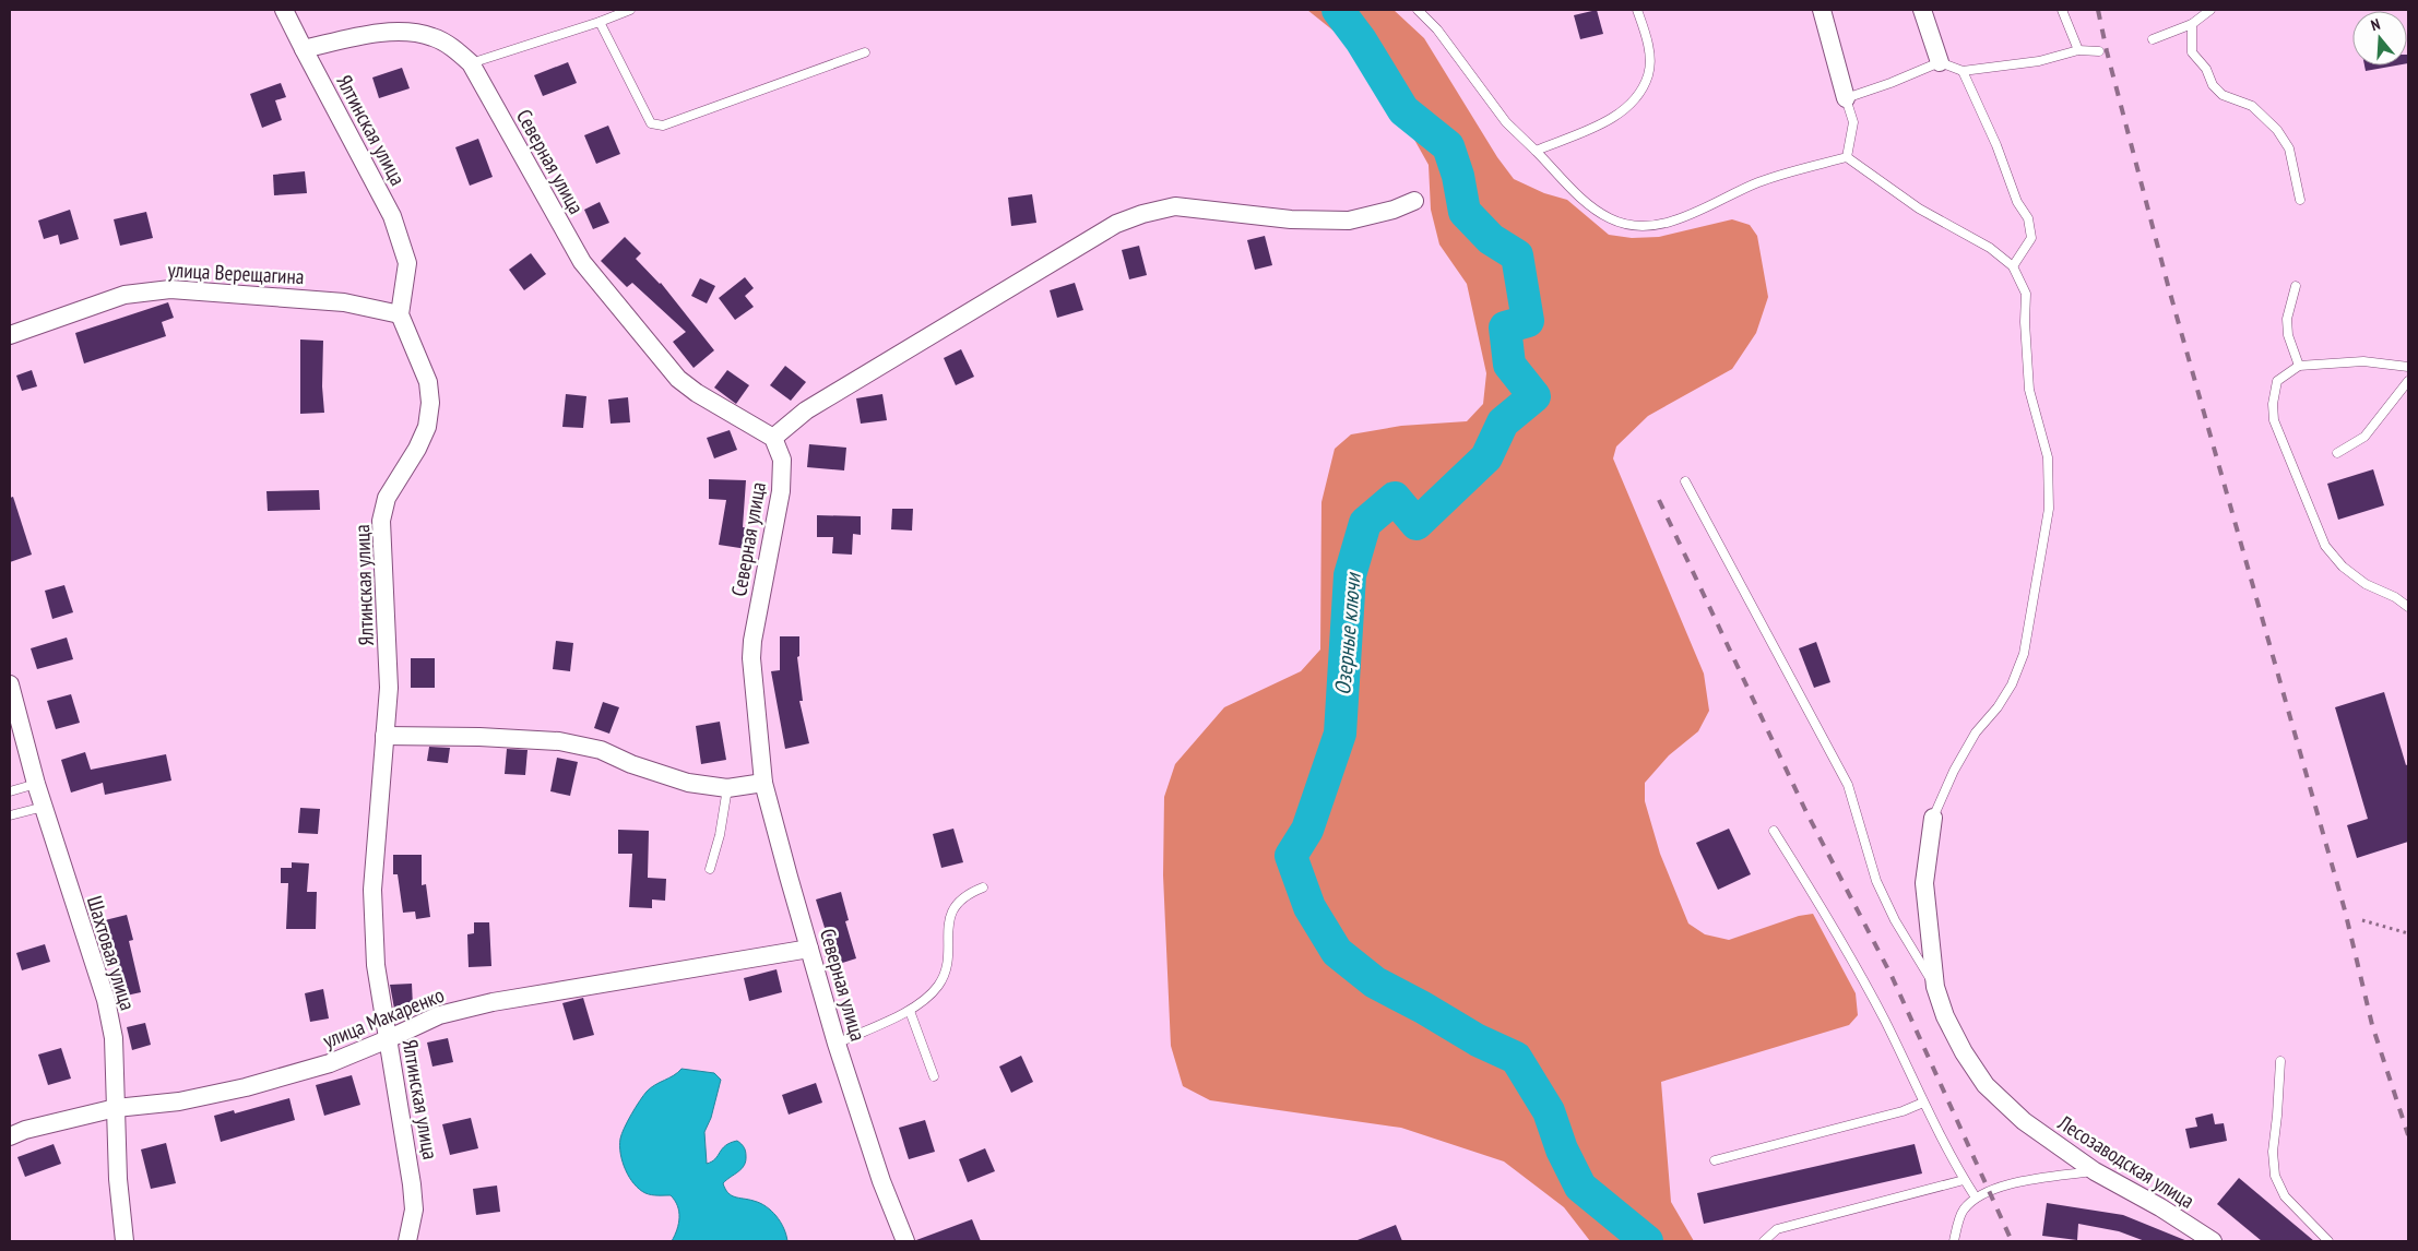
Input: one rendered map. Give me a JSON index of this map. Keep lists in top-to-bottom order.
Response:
{
  "streets": {
    "street": [
      "Ялтинская улица",
      "Северная улица",
      "улица Верещагина",
      "Шахтовая улица",
      "улица Макаренко",
      "Лесозаводская улица"
    ]
  },
  "crossings": [
    ["Ялтинская улица", "Северная улица"],
    ["Ялтинская улица", "улица Верещагина"],
    ["Ялтинская улица", "улица Макаренко"],
    ["Северная улица", "улица Макаренко"],
    ["Шахтовая улица", "улица Макаренко"]
  ],
  "water": ["Озерные ключи"],
  "north": "top"
}
